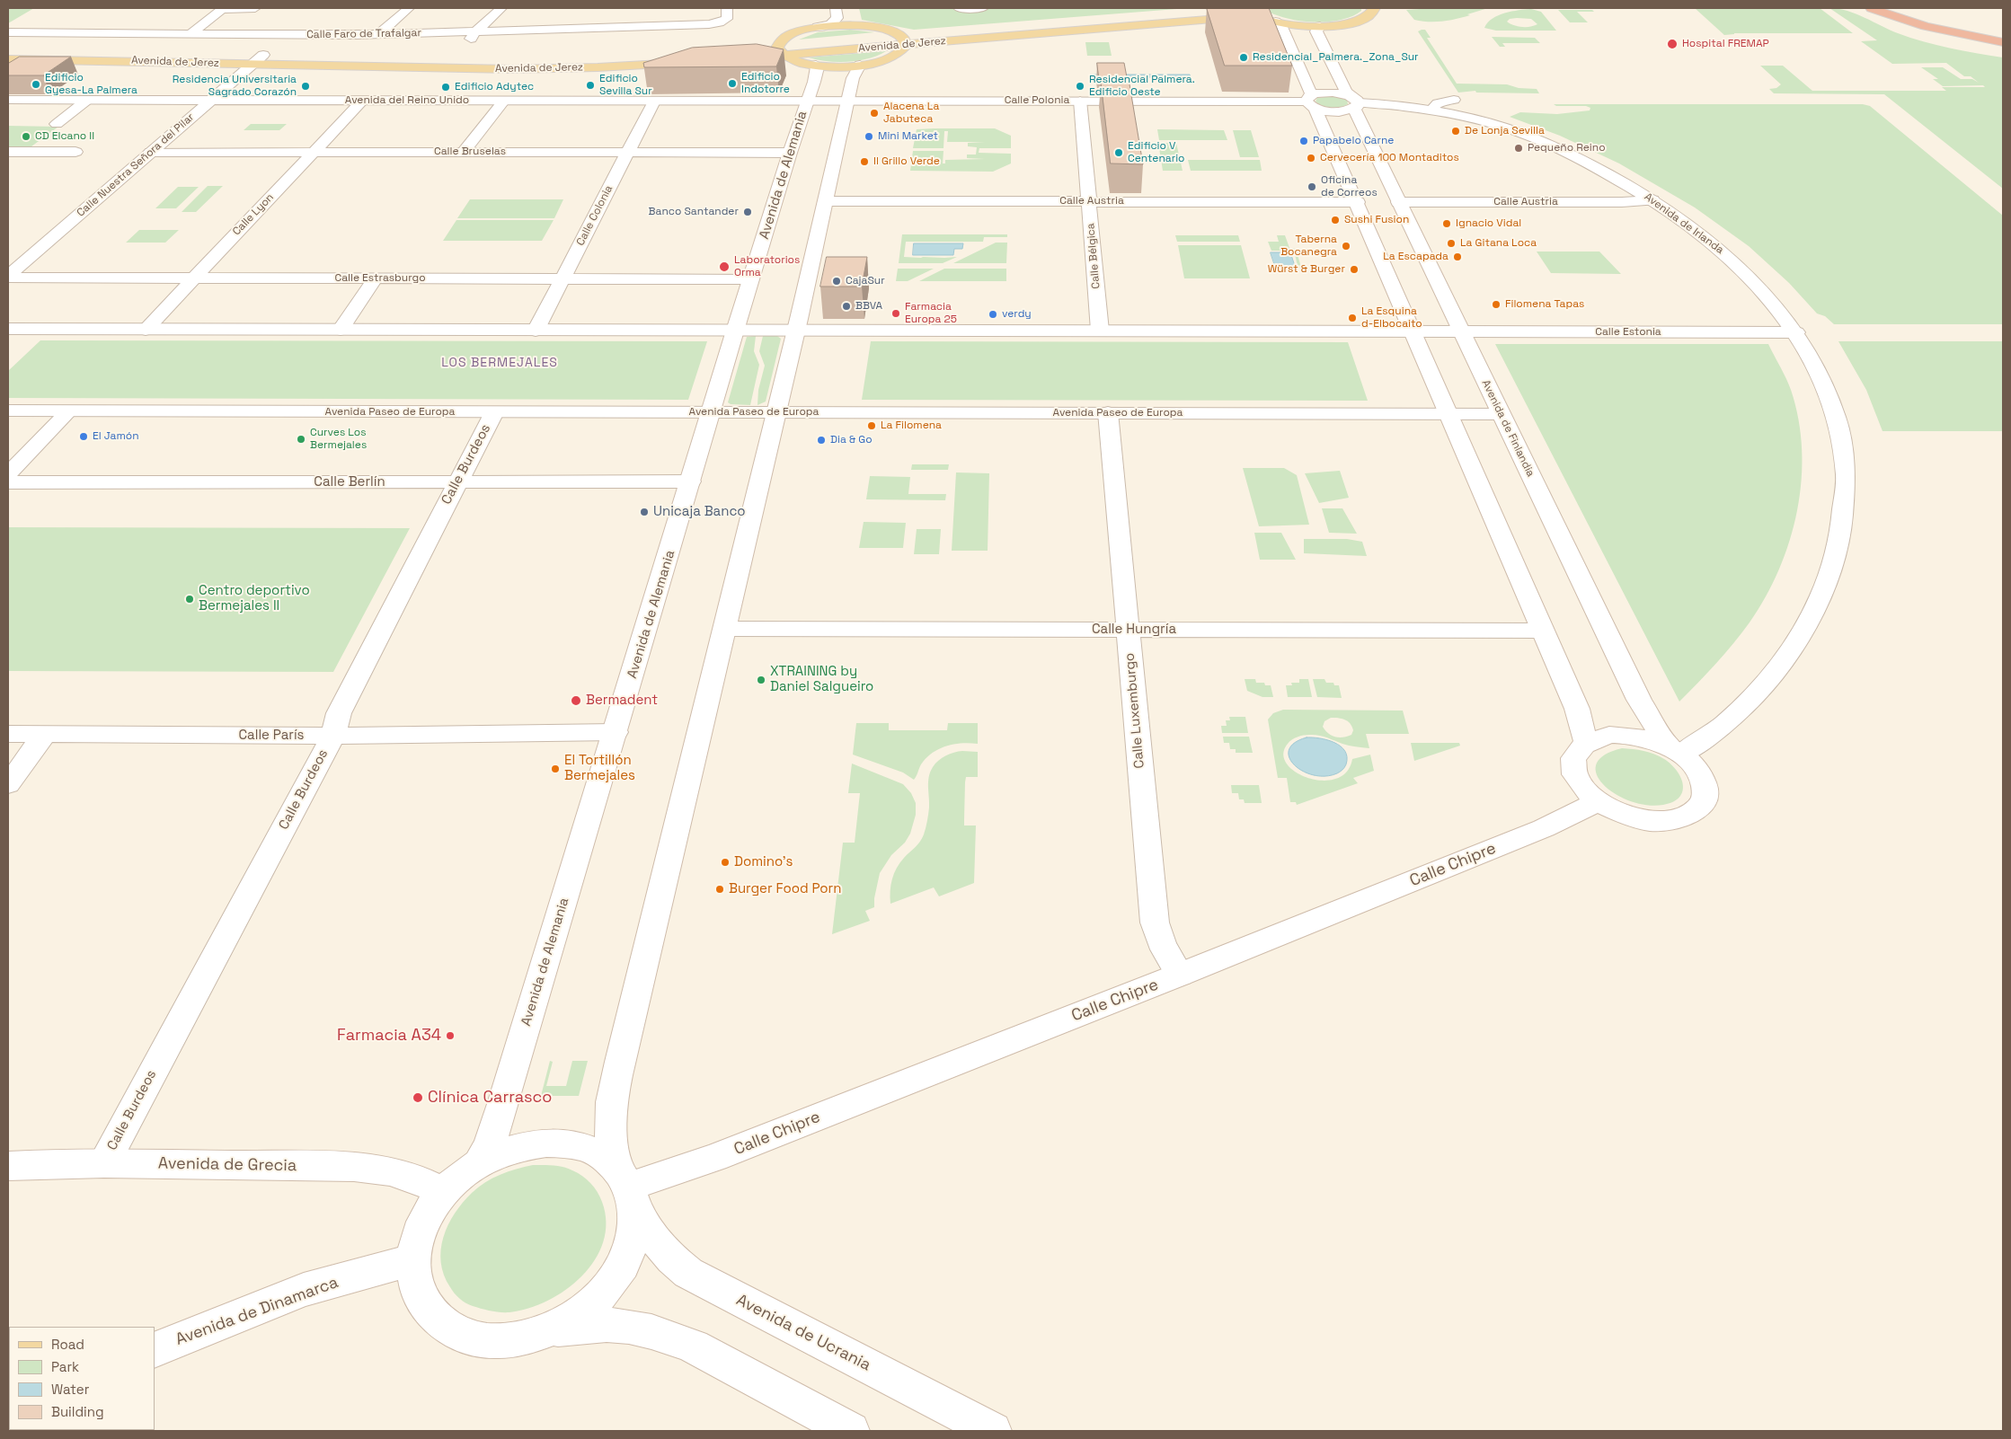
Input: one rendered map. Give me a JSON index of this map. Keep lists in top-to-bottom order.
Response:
{
  "streets": {
    "main road": ["Avenida de Jerez"],
    "street": [
      "Calle Faro de Trafalgar",
      "Avenida del Reino Unido",
      "Calle Polonia",
      "Calle Bruselas",
      "Calle Nuestra Señora del Pilar",
      "Avenida de Alemania",
      "Calle Austria",
      "Calle Lyon",
      "Calle Colonia",
      "Avenida de Irlanda",
      "Calle Bélgica",
      "Calle Estrasburgo",
      "Calle Estonia",
      "Avenida Paseo de Europa",
      "Avenida de Finlandia",
      "Calle Burdeos",
      "Calle Berlín",
      "Calle Hungría",
      "Calle Luxemburgo",
      "Calle París",
      "Calle Chipre",
      "Avenida de Grecia",
      "Avenida de Dinamarca",
      "Avenida de Ucrania"
    ]
  },
  "crossings": [
    ["Avenida de Jerez", "Calle Nuestra Señora del Pilar"],
    ["Avenida del Reino Unido", "Calle Polonia"],
    ["Avenida del Reino Unido", "Calle Nuestra Señora del Pilar"],
    ["Avenida del Reino Unido", "Avenida de Alemania"],
    ["Avenida del Reino Unido", "Calle Lyon"],
    ["Avenida del Reino Unido", "Calle Colonia"],
    ["Calle Polonia", "Avenida de Alemania"],
    ["Calle Polonia", "Calle Bélgica"],
    ["Calle Bruselas", "Calle Nuestra Señora del Pilar"],
    ["Calle Bruselas", "Avenida de Alemania"],
    ["Calle Bruselas", "Calle Lyon"],
    ["Calle Bruselas", "Calle Colonia"],
    ["Calle Nuestra Señora del Pilar", "Calle Estrasburgo"],
    ["Avenida de Alemania", "Calle Estrasburgo"],
    ["Avenida de Alemania", "Avenida Paseo de Europa"],
    ["Avenida de Alemania", "Calle Berlín"],
    ["Avenida de Alemania", "Calle París"],
    ["Calle Austria", "Avenida de Irlanda"],
    ["Calle Austria", "Calle Bélgica"],
    ["Calle Austria", "Avenida de Finlandia"],
    ["Calle Lyon", "Calle Estrasburgo"],
    ["Calle Colonia", "Calle Estrasburgo"],
    ["Avenida de Irlanda", "Calle Estonia"],
    ["Avenida de Irlanda", "Avenida de Finlandia"],
    ["Avenida de Irlanda", "Calle Chipre"],
    ["Calle Estonia", "Avenida de Finlandia"],
    ["Avenida Paseo de Europa", "Avenida de Finlandia"],
    ["Avenida Paseo de Europa", "Calle Burdeos"],
    ["Avenida Paseo de Europa", "Calle Luxemburgo"],
    ["Avenida de Finlandia", "Calle Chipre"],
    ["Calle Burdeos", "Calle Berlín"],
    ["Calle Burdeos", "Calle París"],
    ["Calle Burdeos", "Avenida de Grecia"],
    ["Calle Hungría", "Calle Luxemburgo"],
    ["Calle Luxemburgo", "Calle Chipre"],
    ["Calle Chipre", "Avenida de Ucrania"]
  ],
  "districts": ["LOS BERMEJALES"],
  "places": [
    "Hospital FREMAP",
    "Residencial_Palmera._Zona_Sur",
    "Edificio Indotorre",
    "Edificio Gyesa-La Palmera",
    "Edificio Sevilla Sur",
    "Residencia Universitaria Sagrado Corazón",
    "Residencial Palmera. Edificio Oeste",
    "Edificio Adytec",
    "Alacena La Jabuteca",
    "De Lonja Sevilla",
    "CD Elcano II",
    "Mini Market",
    "Papabelo Carne",
    "Pequeño Reino",
    "Edificio V Centenario",
    "Cervecería 100 Montaditos",
    "Il Grillo Verde",
    "Oficina de Correos",
    "Banco Santander",
    "Sushi Fusion",
    "Ignacio Vidal",
    "La Gitana Loca",
    "Taberna Bocanegra",
    "La Escapada",
    "Laboratorios Orma",
    "Würst & Burger",
    "CajaSur",
    "Filomena Tapas",
    "BBVA",
    "Farmacia Europa 25",
    "verdy",
    "La Esquina d-Elbocaito",
    "La Filomena",
    "El Jamón",
    "Curves Los Bermejales",
    "Dia & Go",
    "Unicaja Banco",
    "Centro deportivo Bermejales II",
    "XTRAINING by Daniel Salgueiro",
    "Bermadent",
    "El Tortillón Bermejales",
    "Domino's",
    "Burger Food Porn",
    "Farmacia A34",
    "Clínica Carrasco"
  ],
  "legend": [
    "Road",
    "Park",
    "Water",
    "Building"
  ]
}
